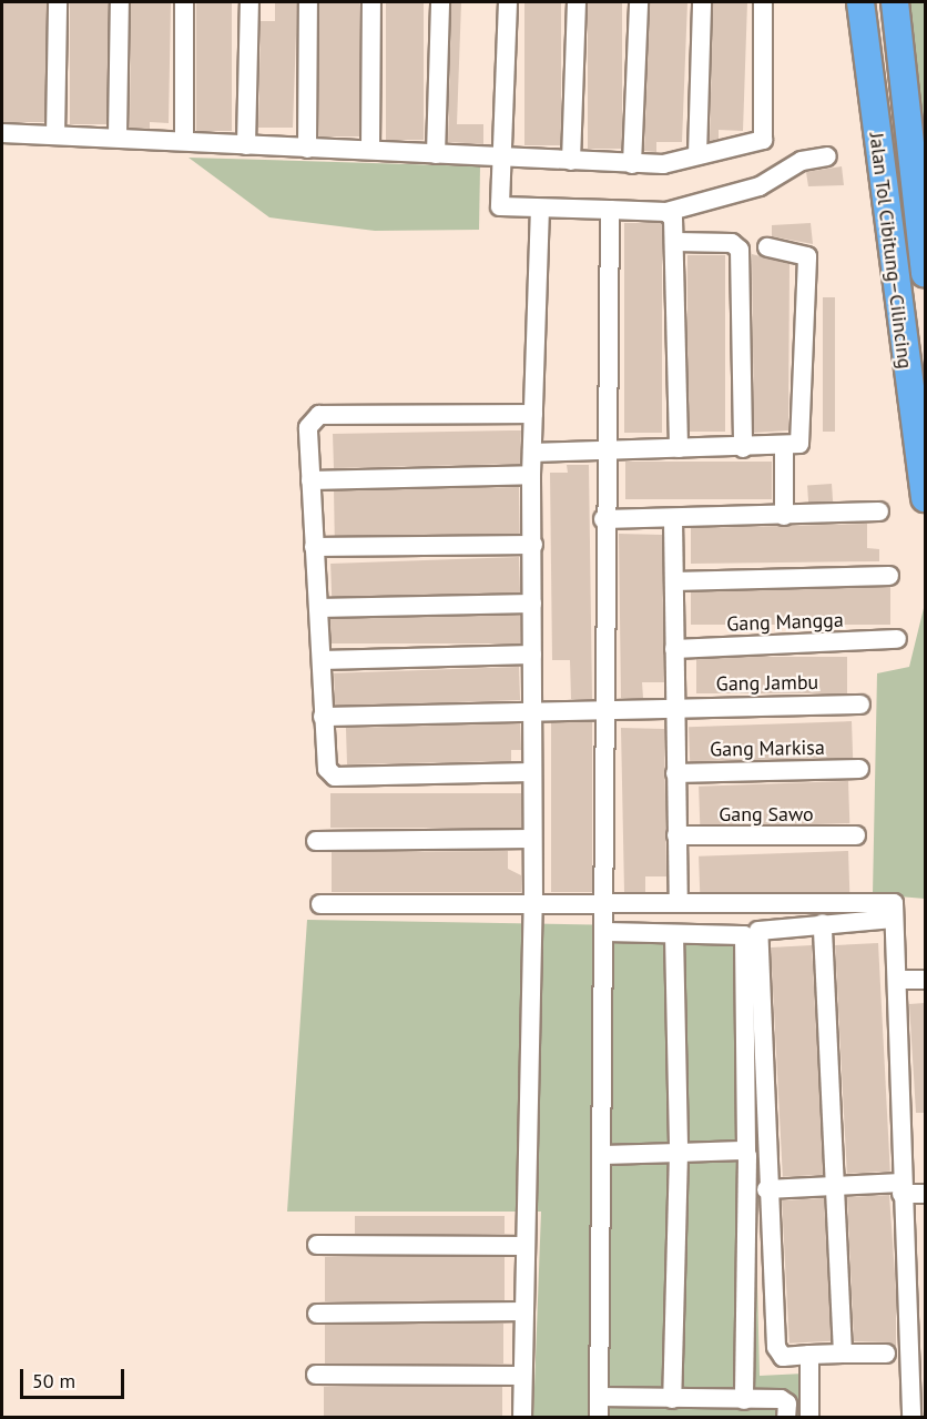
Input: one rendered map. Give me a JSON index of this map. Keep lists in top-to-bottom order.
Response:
{
  "streets": {
    "highway": ["Jalan Tol Cibitung–Cilincing"],
    "street": [
      "Gang Mangga",
      "Gang Jambu",
      "Gang Markisa",
      "Gang Sawo"
    ]
  },
  "scale_bar": "50 m"
}
